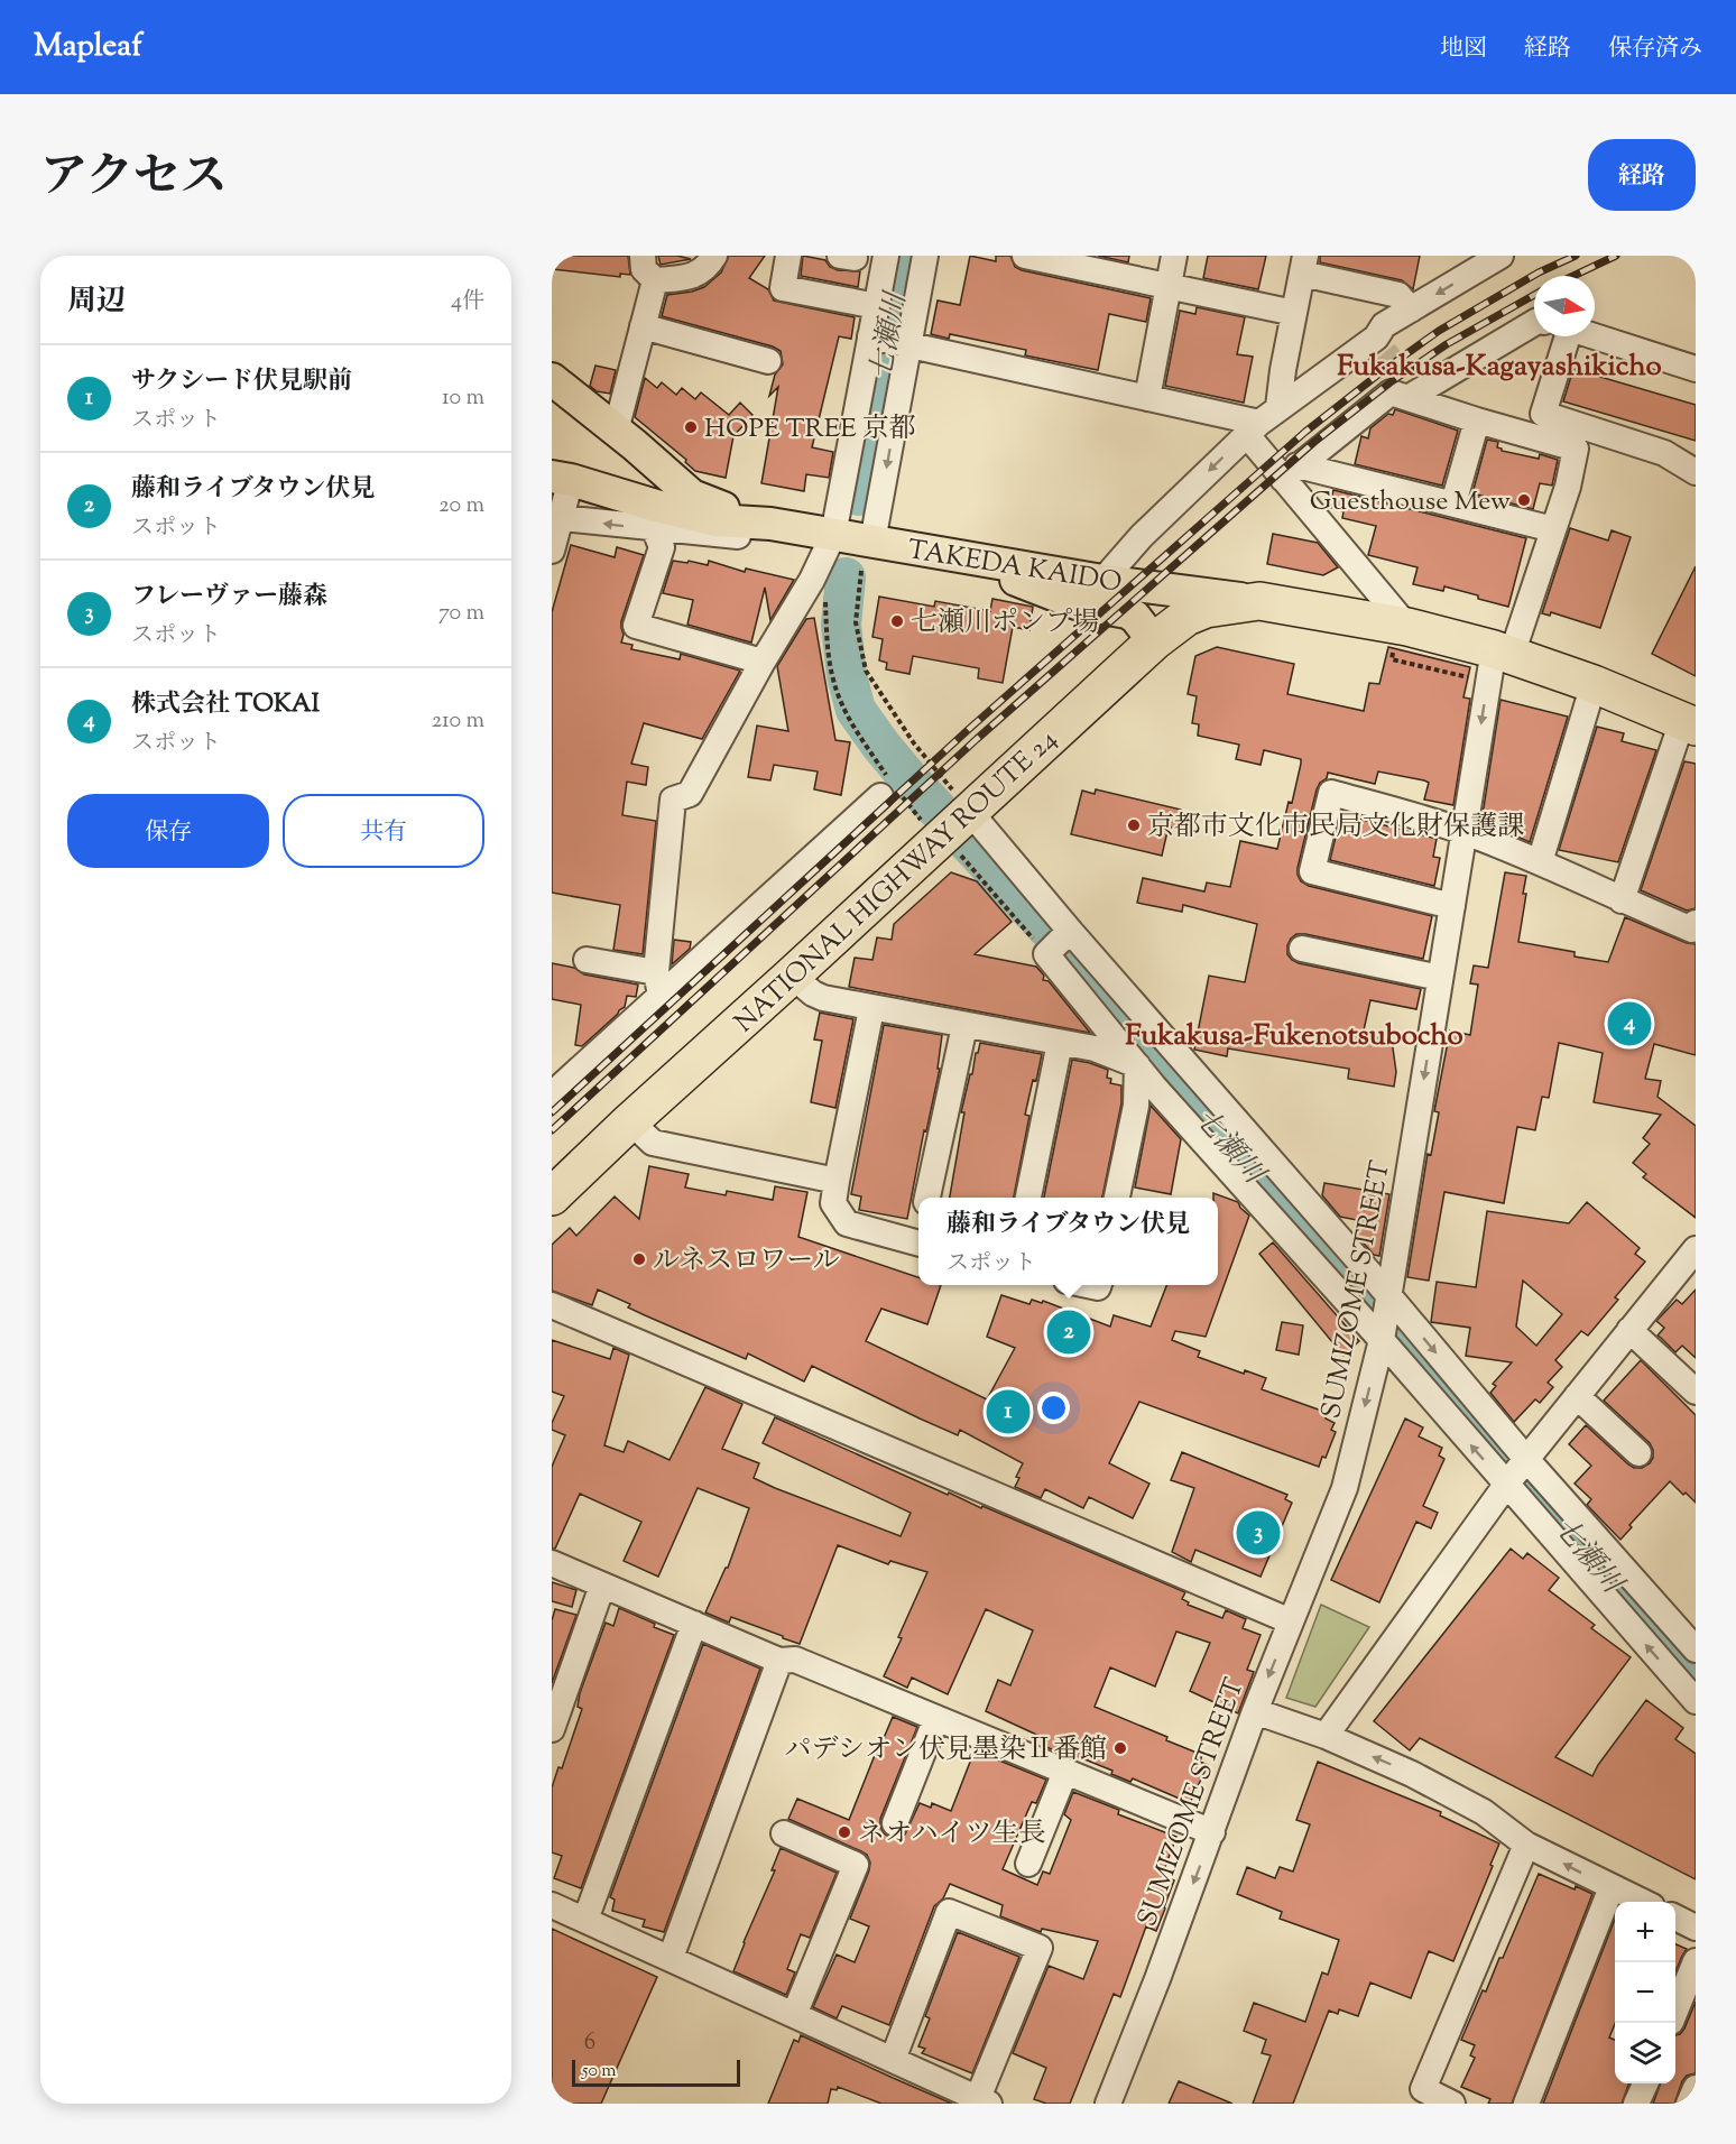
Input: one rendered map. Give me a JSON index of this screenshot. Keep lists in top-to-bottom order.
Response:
{
  "streets": {
    "highway": ["NATIONAL HIGHWAY ROUTE 24"],
    "main road": ["TAKEDA KAIDO"],
    "street": ["SUMIZOME STREET"]
  },
  "crossings": [
    ["TAKEDA KAIDO", "NATIONAL HIGHWAY ROUTE 24"],
    ["NATIONAL HIGHWAY ROUTE 24", "SUMIZOME STREET"]
  ],
  "districts": ["Fukakusa-Kagayashikicho", "Fukakusa-Fukenotsubocho"],
  "water": ["七瀬川"],
  "places": [
    "HOPE TREE 京都",
    "Guesthouse Mew",
    "七瀬川ポンプ場",
    "京都市文化市民局文化財保護課",
    "ルネスロワール",
    "パデシオン伏見墨染Ⅱ番館",
    "ネオハイツ生長"
  ],
  "house_numbers": ["6"],
  "scale_bar": "50 m",
  "north": "right",
  "page": {
    "header": "Mapleaf",
    "nav": ["地図", "経路", "保存済み"],
    "title": "アクセス",
    "buttons": [
      "経路",
      ["保存", "共有"]
    ],
    "heading": ["周辺", "4件"],
    "list": [
      {
        "mark": "1",
        "name": "サクシード伏見駅前",
        "note": "スポット",
        "value": "10 m"
      },
      {
        "mark": "2",
        "name": "藤和ライブタウン伏見",
        "note": "スポット",
        "value": "20 m"
      },
      {
        "mark": "3",
        "name": "フレーヴァー藤森",
        "note": "スポット",
        "value": "70 m"
      },
      {
        "mark": "4",
        "name": "株式会社 TOKAI",
        "note": "スポット",
        "value": "210 m"
      }
    ],
    "pins": [
      "4",
      "2",
      "1",
      "3"
    ],
    "popup": ["藤和ライブタウン伏見", "スポット"],
    "map_buttons": ["+", "−"],
    "scale": "50 m"
  }
}
